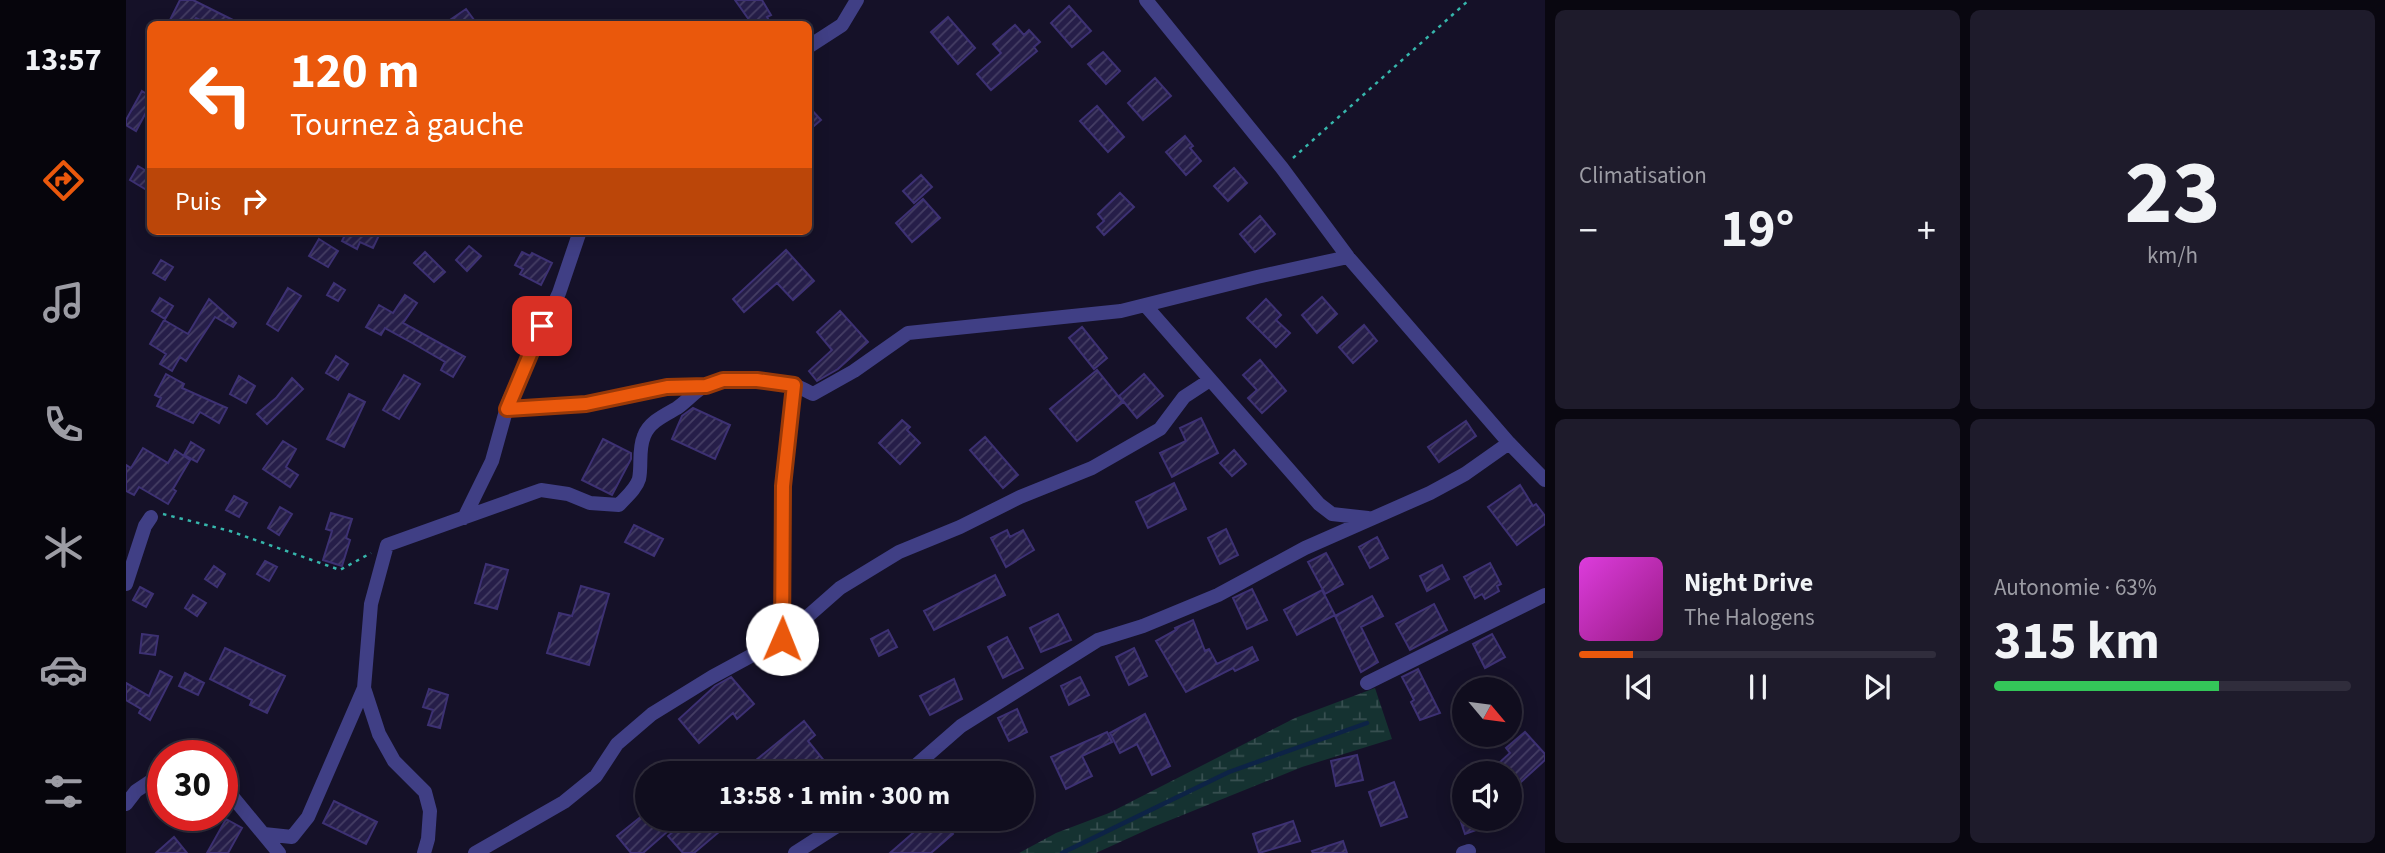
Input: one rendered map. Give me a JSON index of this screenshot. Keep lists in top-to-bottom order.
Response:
{
  "north": "bottom right",
  "page": {
    "tabs": "13:57",
    "tile": [
      "Climatisation",
      ["23", "km/h"],
      ["Autonomie · 63%", "315 km"]
    ],
    "turn": ["120 m", "Tournez à gauche"],
    "then": "Puis",
    "heat": ["−", "19°", "+"],
    "song": ["Night Drive", "The Halogens"],
    "limit": "30",
    "trip": "13:58 · 1 min · 300 m"
  }
}
